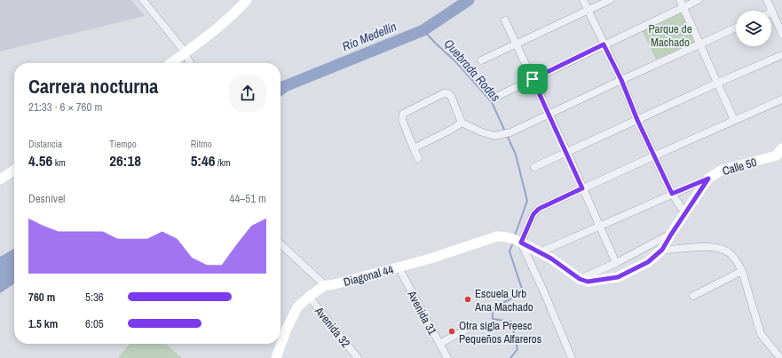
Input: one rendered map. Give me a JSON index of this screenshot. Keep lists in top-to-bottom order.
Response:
{
  "streets": {
    "main road": ["Calle 50", "Diagonal 44"],
    "street": ["Avenida 31", "Avenida 32"]
  },
  "crossings": [
    ["Diagonal 44", "Avenida 31"],
    ["Diagonal 44", "Avenida 32"]
  ],
  "water": ["Río Medellín", "Quebrada Rodas"],
  "parks": ["Parque de Machado"],
  "places": ["Escuela Urb Ana Machado", "Otra sigla Preesc Pequeños Alfareros"],
  "page": {
    "heading": ["Carrera nocturna", "21:33 · 6 × 760 m"],
    "stats": [
      ["Distancia", "4.56 km"],
      ["Tiempo", "26:18"],
      ["Ritmo", "5:46 /km"]
    ],
    "chart": ["Desnivel", "44–51 m"],
    "list": [
      {
        "name": "760 m",
        "note": "5:36"
      },
      {
        "name": "1.5 km",
        "note": "6:05"
      }
    ]
  }
}
